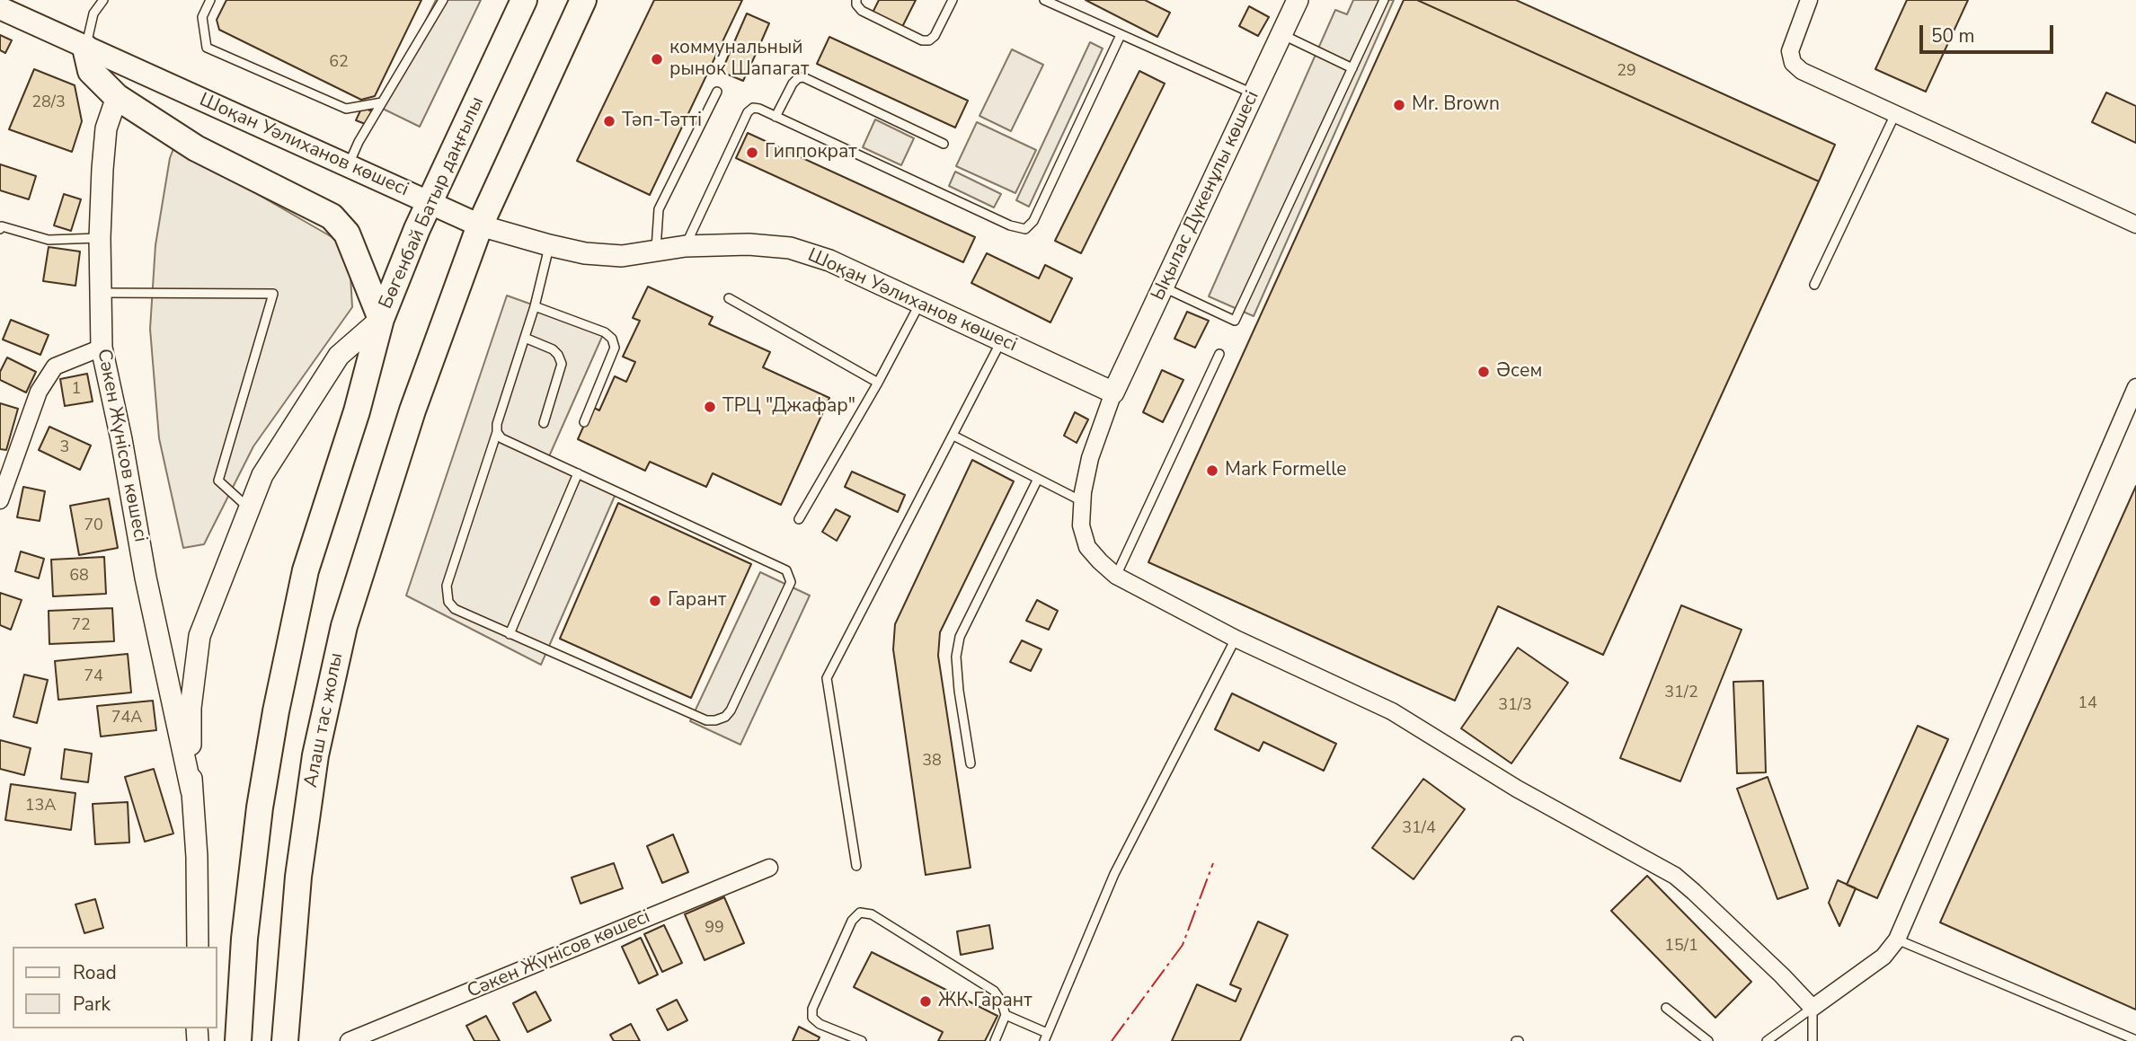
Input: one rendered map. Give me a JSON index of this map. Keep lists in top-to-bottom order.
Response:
{
  "streets": {
    "main road": ["Шоқан Уәлиханов көшесі", "Бөгенбай Батыр даңғылы", "Алаш тас жолы"],
    "street": ["Ықылас Дүкенұлы көшесі", "Сәкен Жүнісов көшесі"]
  },
  "crossings": [
    ["Шоқан Уәлиханов көшесі", "Ықылас Дүкенұлы көшесі"],
    ["Шоқан Уәлиханов көшесі", "Бөгенбай Батыр даңғылы"],
    ["Шоқан Уәлиханов көшесі", "Алаш тас жолы"]
  ],
  "places": [
    "коммунальный рынок Шапагат",
    "Mr. Brown",
    "Тәп-Тәтті",
    "Гиппократ",
    "Әсем",
    "ТРЦ \"Джафар\"",
    "Mark Formelle",
    "Гарант",
    "ЖК Гарант"
  ],
  "house_numbers": [
    "62",
    "29",
    "28/3",
    "1",
    "3",
    "70",
    "68",
    "72",
    "74",
    "31/2",
    "14",
    "31/3",
    "74А",
    "38",
    "13А",
    "31/4",
    "99",
    "15/1"
  ],
  "legend": ["Road", "Park"],
  "scale_bar": "50 m"
}
